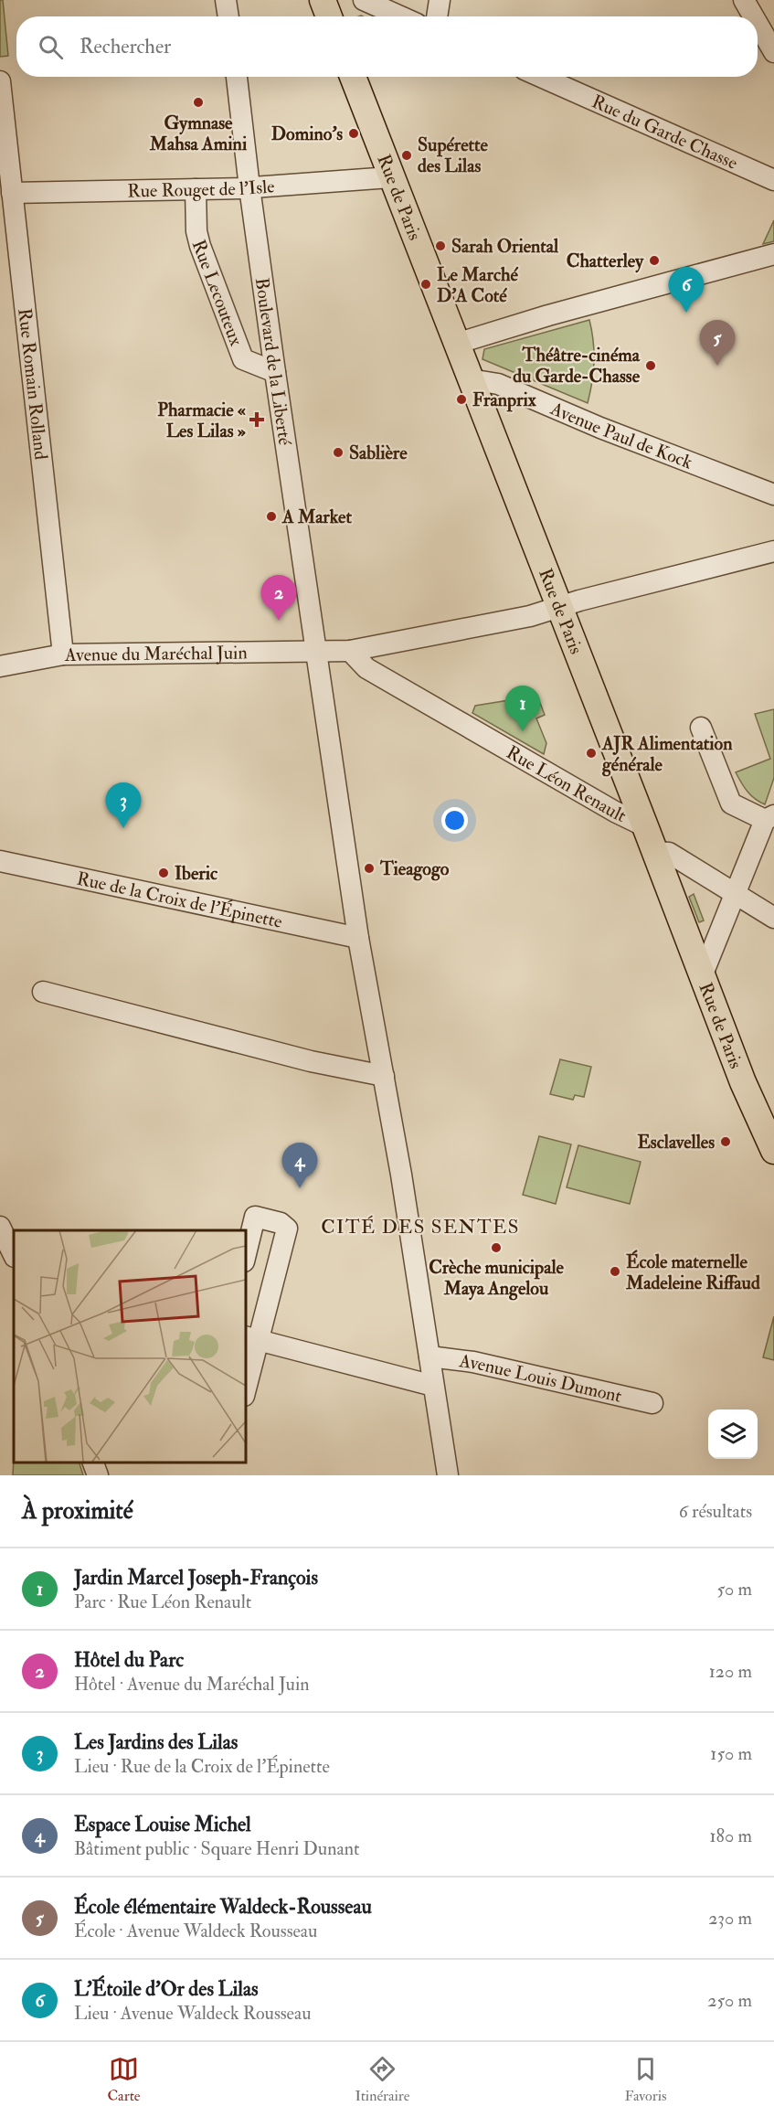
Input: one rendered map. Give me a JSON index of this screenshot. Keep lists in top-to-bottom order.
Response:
{
  "streets": {
    "main road": ["Rue de Paris"],
    "street": [
      "Rue du Garde Chasse",
      "Rue Rouget de l'Isle",
      "Rue Lecouteux",
      "Boulevard de la Liberté",
      "Rue Romain Rolland",
      "Avenue Paul de Kock",
      "Avenue du Maréchal Juin",
      "Rue Léon Renault",
      "Rue de la Croix de l'Épinette",
      "Avenue Louis Dumont"
    ]
  },
  "crossings": [
    ["Rue Rouget de l'Isle", "Rue de Paris"],
    ["Rue Rouget de l'Isle", "Rue Lecouteux"],
    ["Rue Rouget de l'Isle", "Boulevard de la Liberté"],
    ["Rue Rouget de l'Isle", "Rue Romain Rolland"],
    ["Rue de Paris", "Avenue Paul de Kock"],
    ["Rue de Paris", "Avenue du Maréchal Juin"],
    ["Rue de Paris", "Rue Léon Renault"],
    ["Rue Lecouteux", "Boulevard de la Liberté"],
    ["Boulevard de la Liberté", "Avenue du Maréchal Juin"],
    ["Boulevard de la Liberté", "Rue de la Croix de l'Épinette"],
    ["Boulevard de la Liberté", "Avenue Louis Dumont"],
    ["Rue Romain Rolland", "Avenue du Maréchal Juin"],
    ["Avenue du Maréchal Juin", "Rue Léon Renault"]
  ],
  "districts": ["CITÉ DES SENTES"],
  "places": {
    "other": [
      "Gymnase Mahsa Amini",
      "Domino's",
      "Supérette des Lilas",
      "Sarah Oriental",
      "Chatterley",
      "Le Marché D'A Coté",
      "Théâtre-cinéma du Garde-Chasse",
      "Franprix",
      "Sablière",
      "A Market",
      "AJR Alimentation générale",
      "Tieagogo",
      "Iberic",
      "Esclavelles",
      "Crèche municipale Maya Angelou",
      "École maternelle Madeleine Riffaud"
    ],
    "health": ["Pharmacie « Les Lilas »"]
  },
  "page": {
    "search": "Rechercher",
    "pins": [
      "6",
      "5",
      "2",
      "1",
      "3",
      "4"
    ],
    "heading": ["À proximité", "6 résultats"],
    "list": [
      {
        "mark": "1",
        "name": "Jardin Marcel Joseph-François",
        "note": "Parc · Rue Léon Renault",
        "value": "50 m"
      },
      {
        "mark": "2",
        "name": "Hôtel du Parc",
        "note": "Hôtel · Avenue du Maréchal Juin",
        "value": "120 m"
      },
      {
        "mark": "3",
        "name": "Les Jardins des Lilas",
        "note": "Lieu · Rue de la Croix de l'Épinette",
        "value": "150 m"
      },
      {
        "mark": "4",
        "name": "Espace Louise Michel",
        "note": "Bâtiment public · Square Henri Dunant",
        "value": "180 m"
      },
      {
        "mark": "5",
        "name": "École élémentaire Waldeck-Rousseau",
        "note": "École · Avenue Waldeck Rousseau",
        "value": "230 m"
      },
      {
        "mark": "6",
        "name": "L'Étoile d'Or des Lilas",
        "note": "Lieu · Avenue Waldeck Rousseau",
        "value": "250 m"
      }
    ],
    "nav": ["Carte", "Itinéraire", "Favoris"]
  }
}
